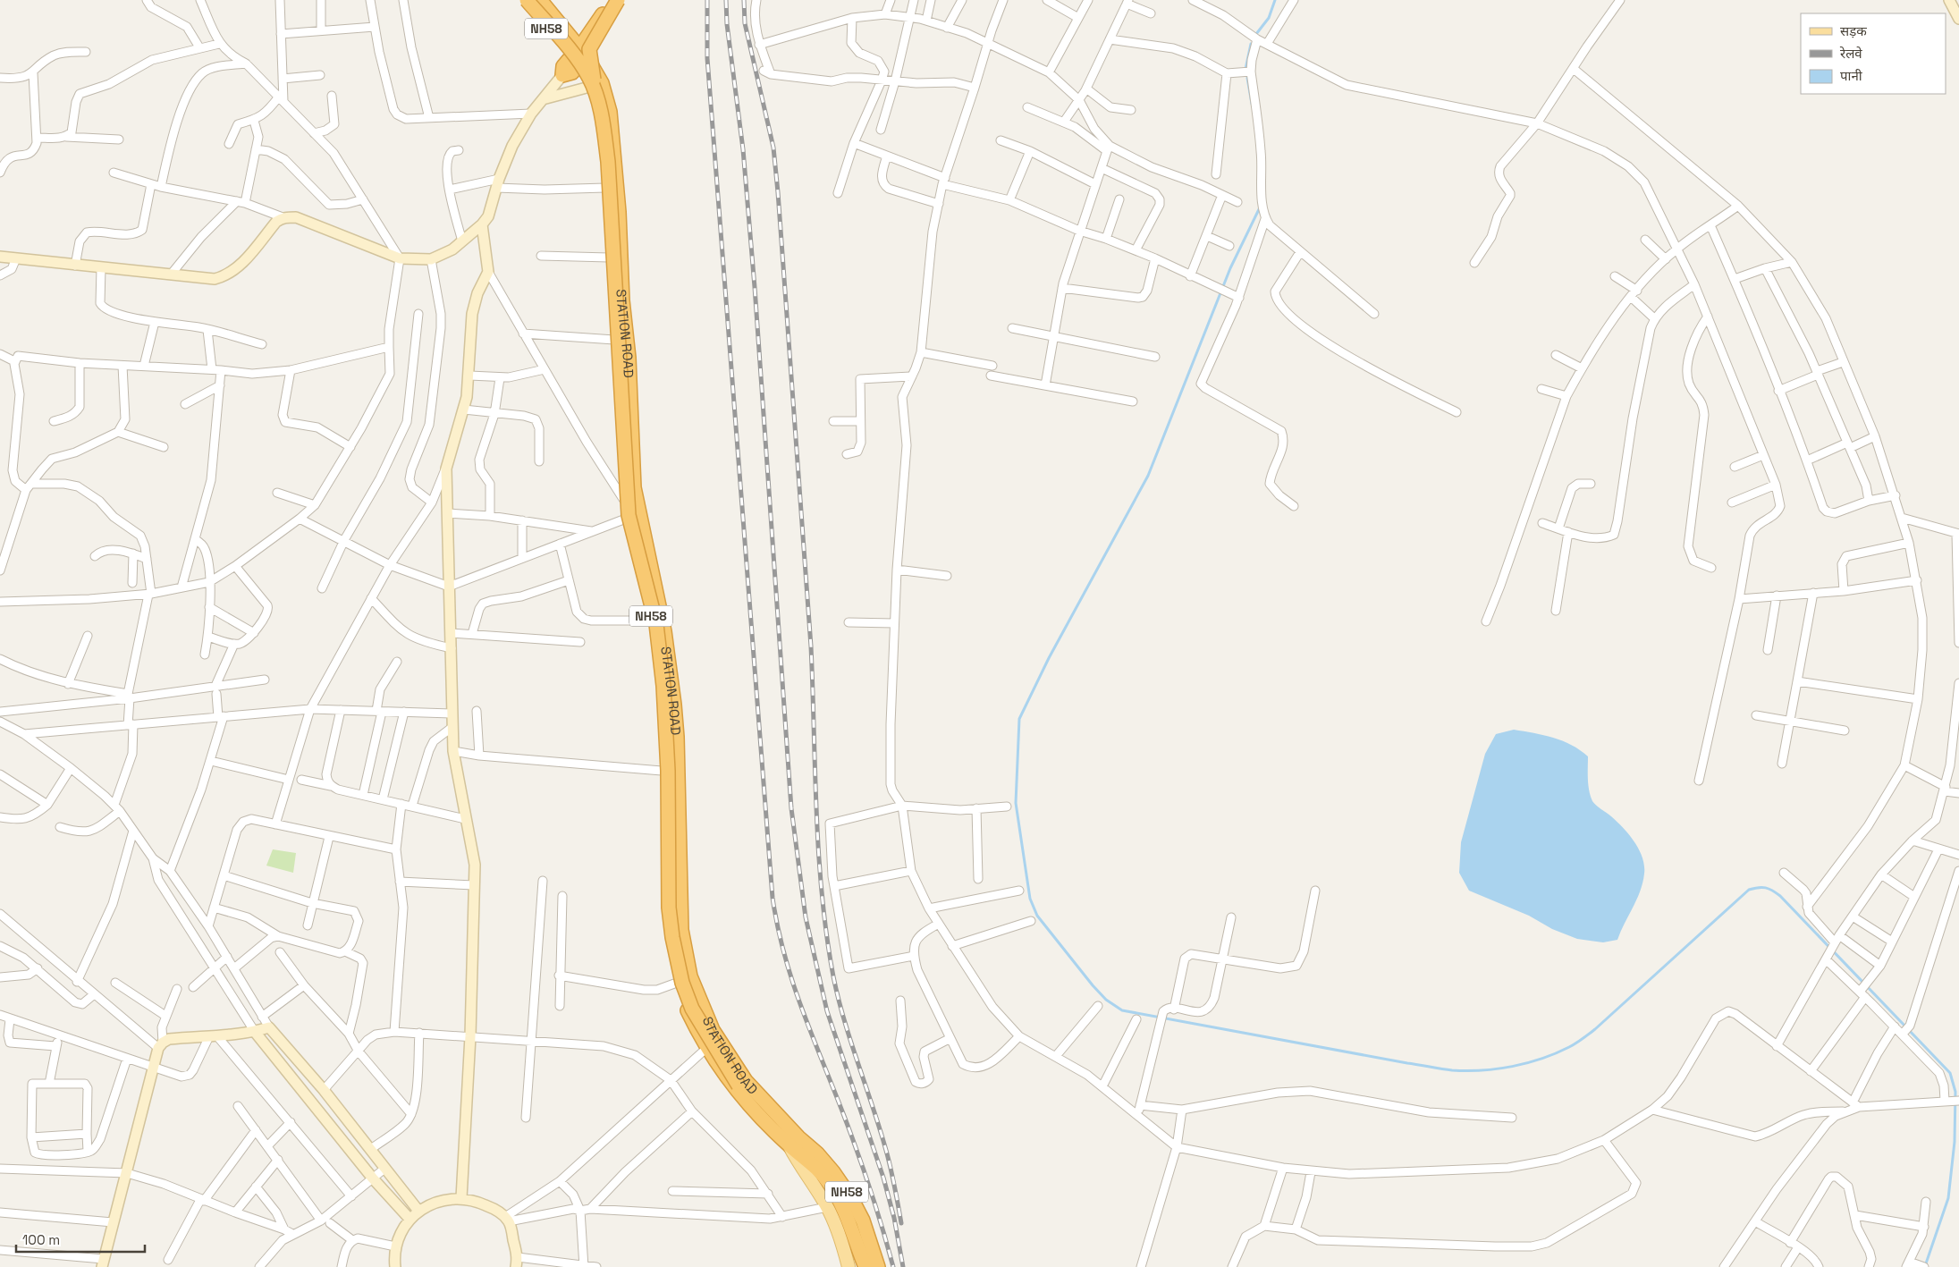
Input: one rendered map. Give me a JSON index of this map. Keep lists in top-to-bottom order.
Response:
{
  "streets": {
    "highway": ["NH58", "STATION ROAD"]
  },
  "crossings": [
    ["NH58", "STATION ROAD"]
  ],
  "legend": ["सड़क", "रेलवे", "पानी"],
  "scale_bar": "100 m"
}
